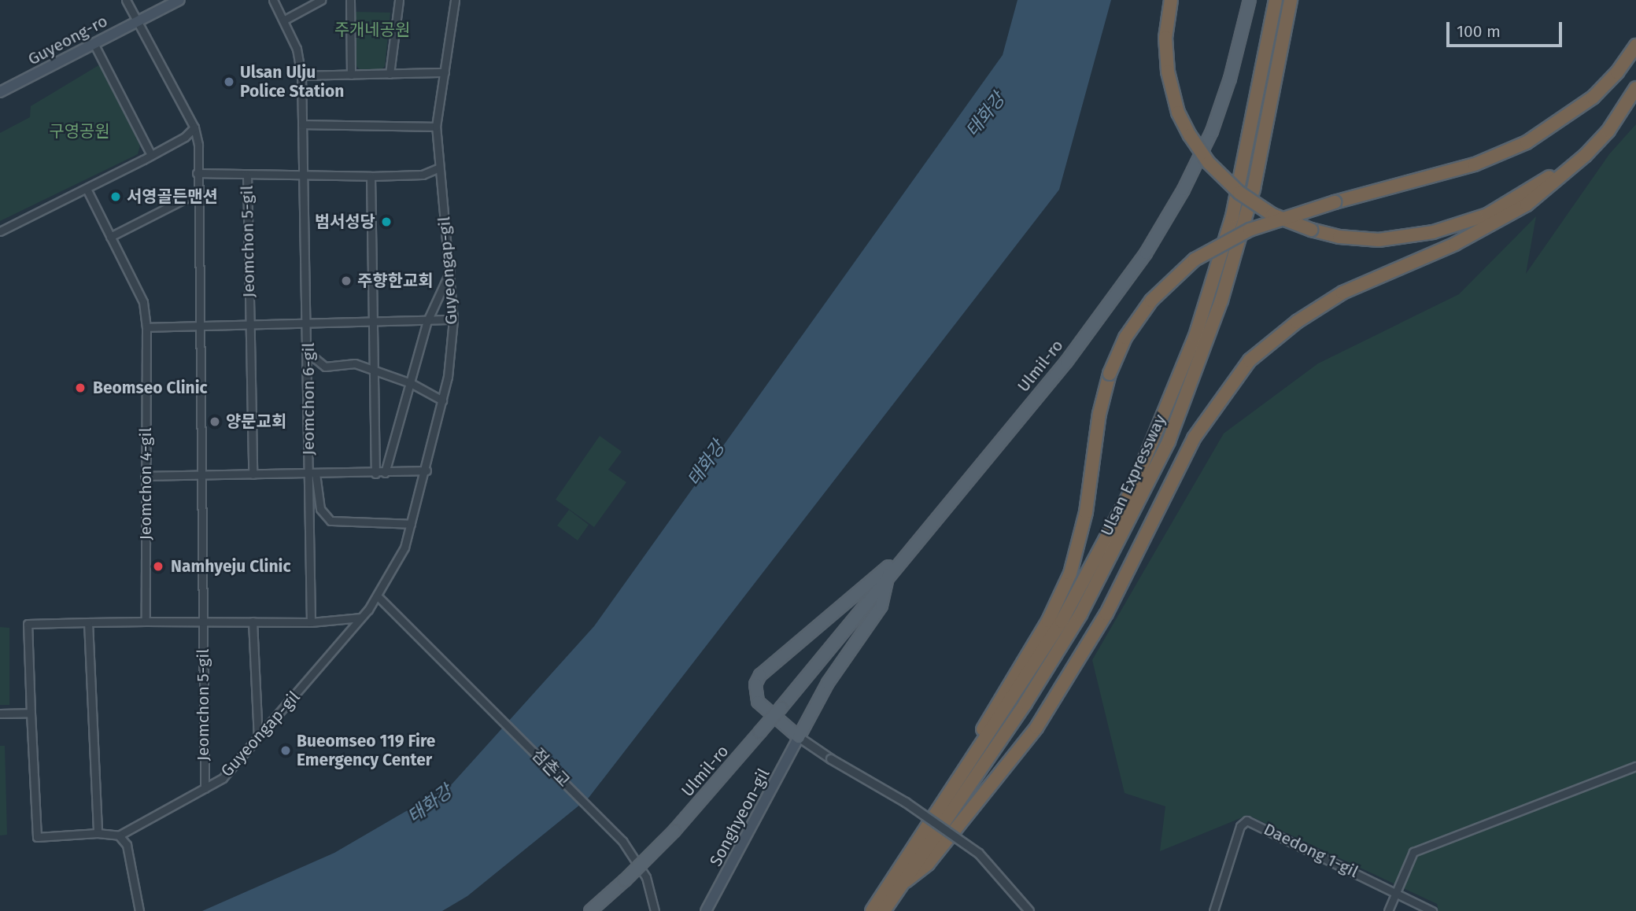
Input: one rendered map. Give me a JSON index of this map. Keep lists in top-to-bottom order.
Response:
{
  "streets": {
    "highway": ["Ulsan Expressway"],
    "main road": ["Guyeong-ro", "Ulmil-ro", "Songhyeon-gil"],
    "street": [
      "Jeomchon 5-gil",
      "Guyeongap-gil",
      "Jeomchon 6-gil",
      "Jeomchon 4-gil",
      "점촌교",
      "Daedong 1-gil"
    ]
  },
  "crossings": [
    ["Guyeong-ro", "Jeomchon 5-gil"],
    ["Jeomchon 5-gil", "Guyeongap-gil"],
    ["Guyeongap-gil", "Jeomchon 6-gil"],
    ["Guyeongap-gil", "점촌교"]
  ],
  "water": ["태화강"],
  "parks": ["주개네공원", "구영공원"],
  "places": [
    "Ulsan Ulju Police Station",
    "서영골든맨션",
    "범서성당",
    "주향한교회",
    "Beomseo Clinic",
    "양문교회",
    "Namhyeju Clinic",
    "Bueomseo 119 Fire Emergency Center"
  ],
  "scale_bar": "100 m"
}
